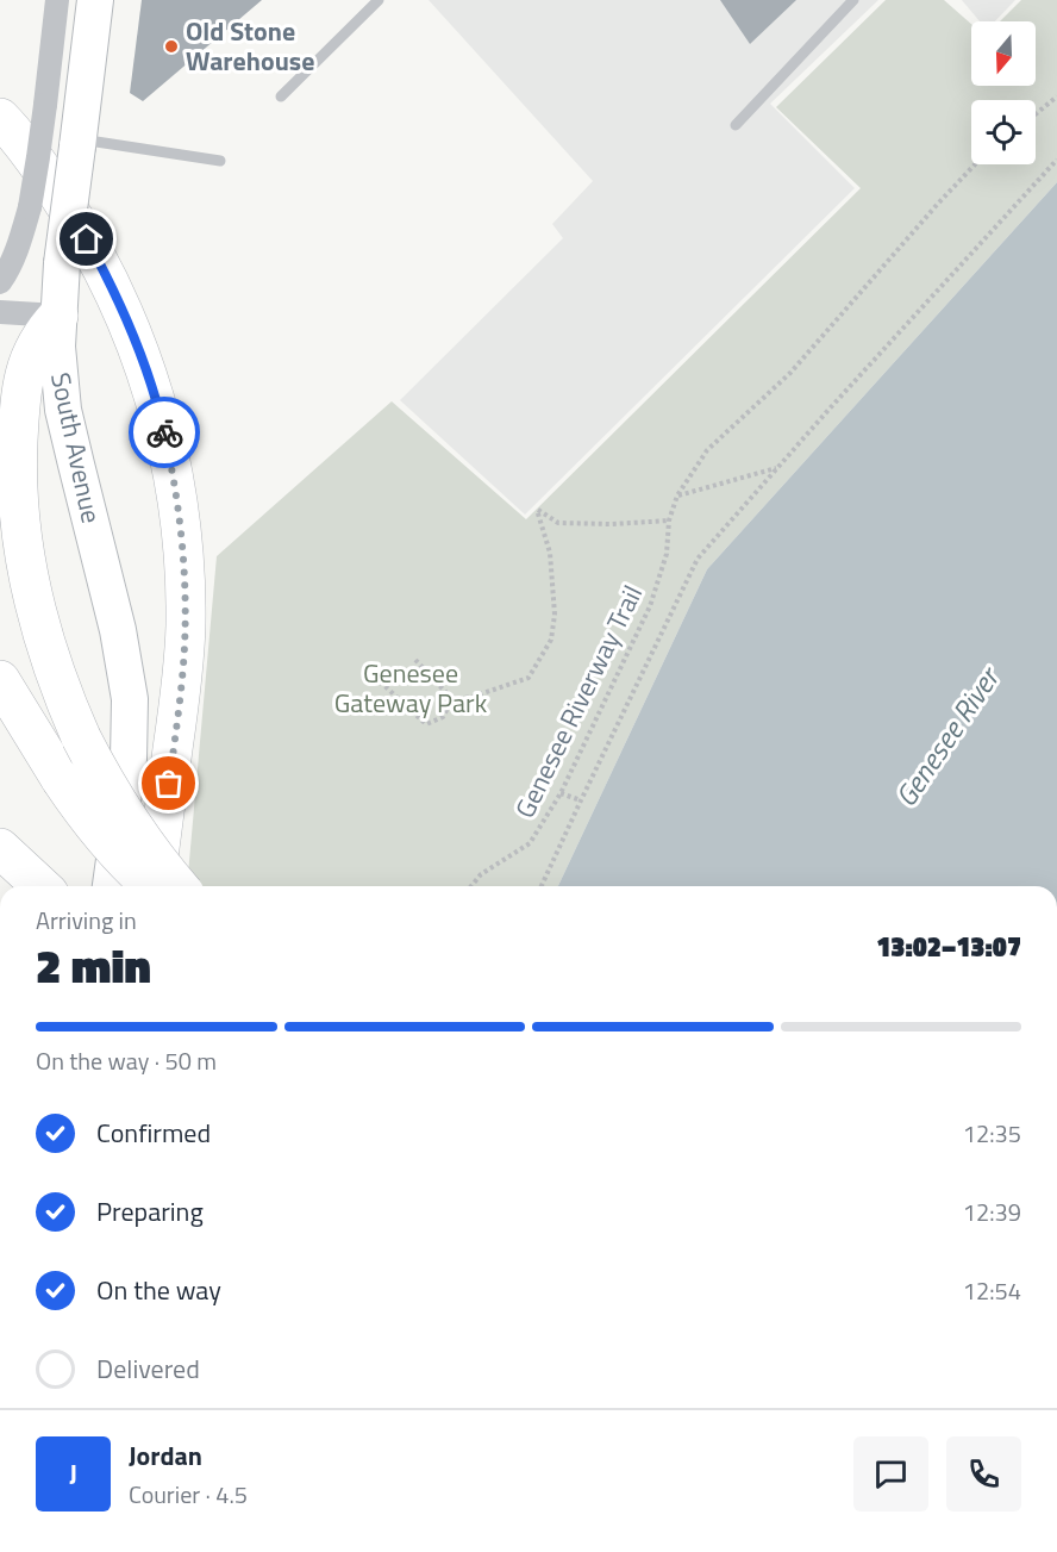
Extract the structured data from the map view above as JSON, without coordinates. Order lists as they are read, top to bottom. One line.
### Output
{"streets":{"main road":["South Avenue"],"path":["Genesee Riverway Trail"]},"water":["Genesee River"],"parks":["Genesee Gateway Park"],"places":["Old Stone Warehouse"],"north":"bottom","page":{"heading":["2 min","Arriving in","13:02–13:07"],"panel":["Jordan","Courier · 4.5"],"bar":"On the way · 50 m","list":[["Confirmed","12:35"],["Preparing","12:39"],["On the way","12:54"],"Delivered"],"round":"J"}}
